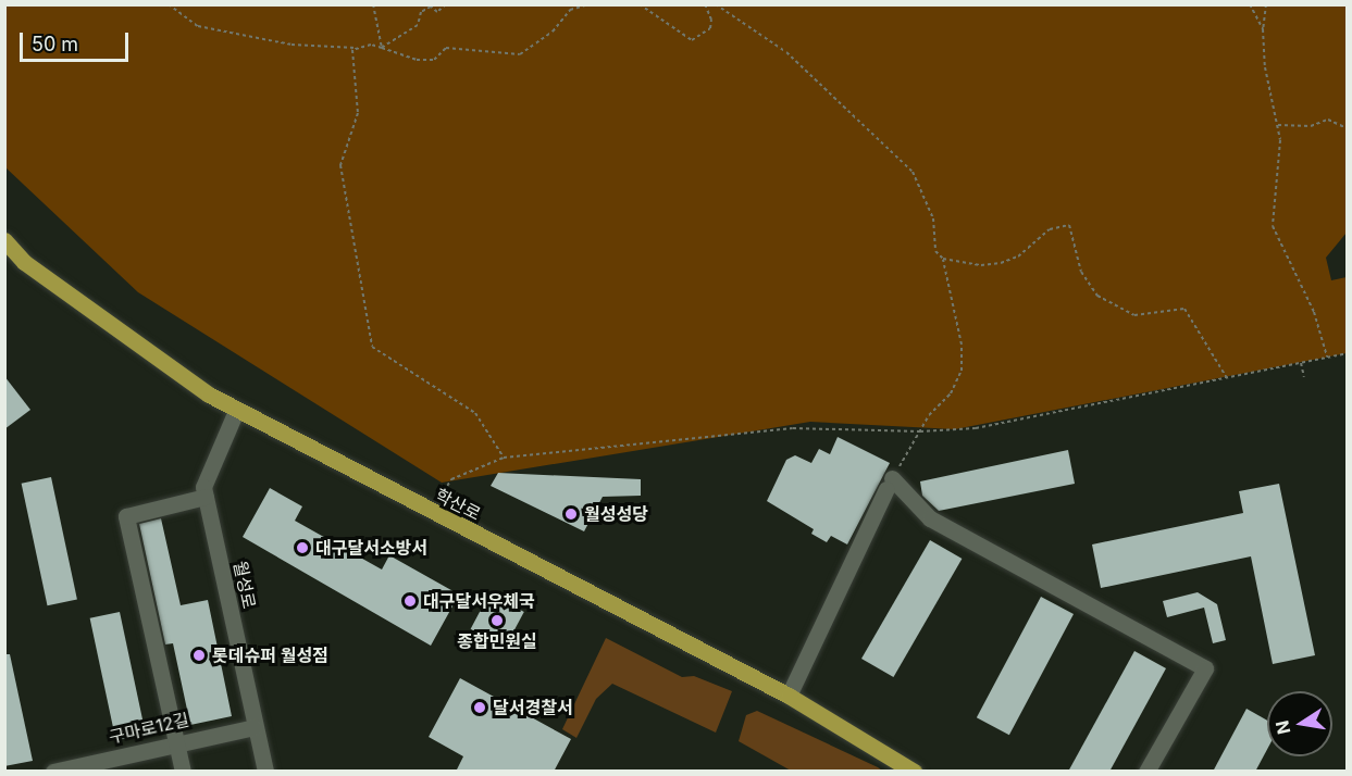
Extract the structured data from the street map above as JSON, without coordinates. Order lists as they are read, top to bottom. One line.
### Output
{"streets":{"main road":["학산로"],"street":["월성로","구마로12길"]},"crossings":[["학산로","월성로"],["월성로","구마로12길"]],"places":["월성성당","대구달서소방서","대구달서우체국","종합민원실","롯데슈퍼 월성점","달서경찰서"],"scale_bar":"50 m","north":"left"}
